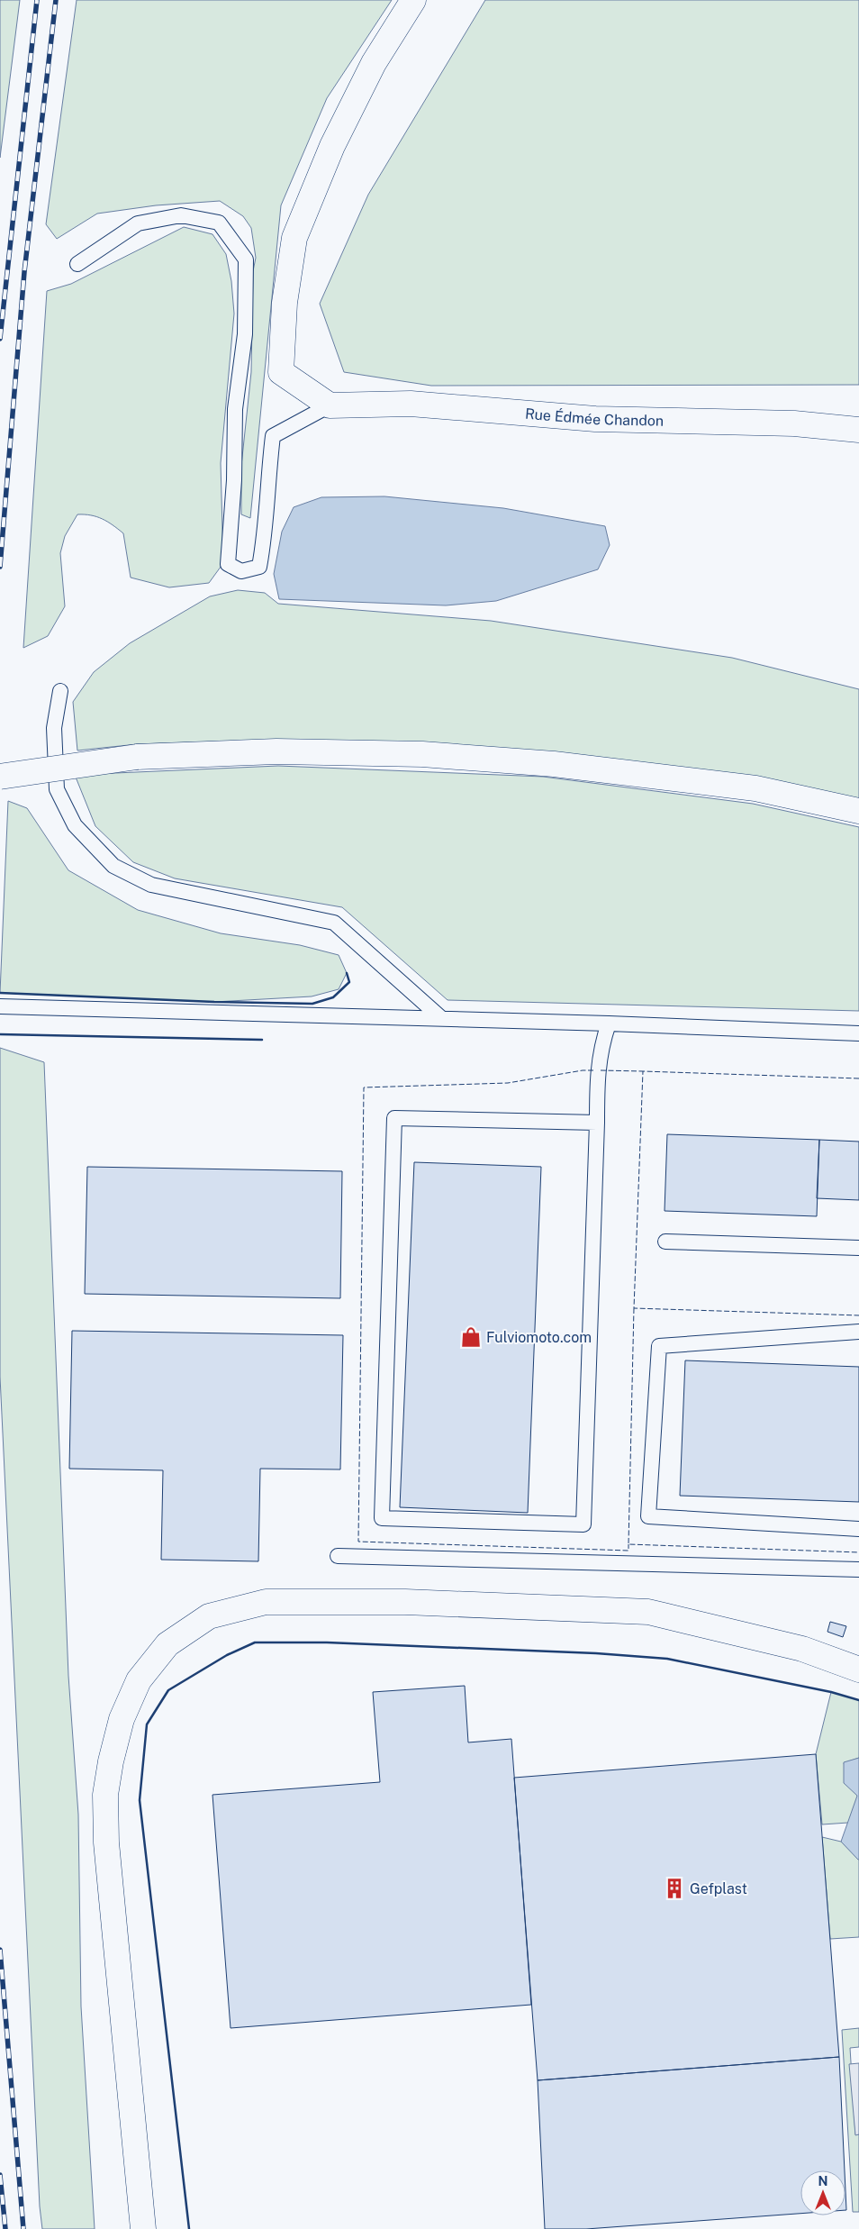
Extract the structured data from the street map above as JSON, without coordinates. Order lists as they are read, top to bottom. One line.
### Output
{"streets":{"street":["Rue Édmée Chandon"]},"places":{"shop":["Fulviomoto.com"],"building":["Gefplast"]},"north":"top"}
